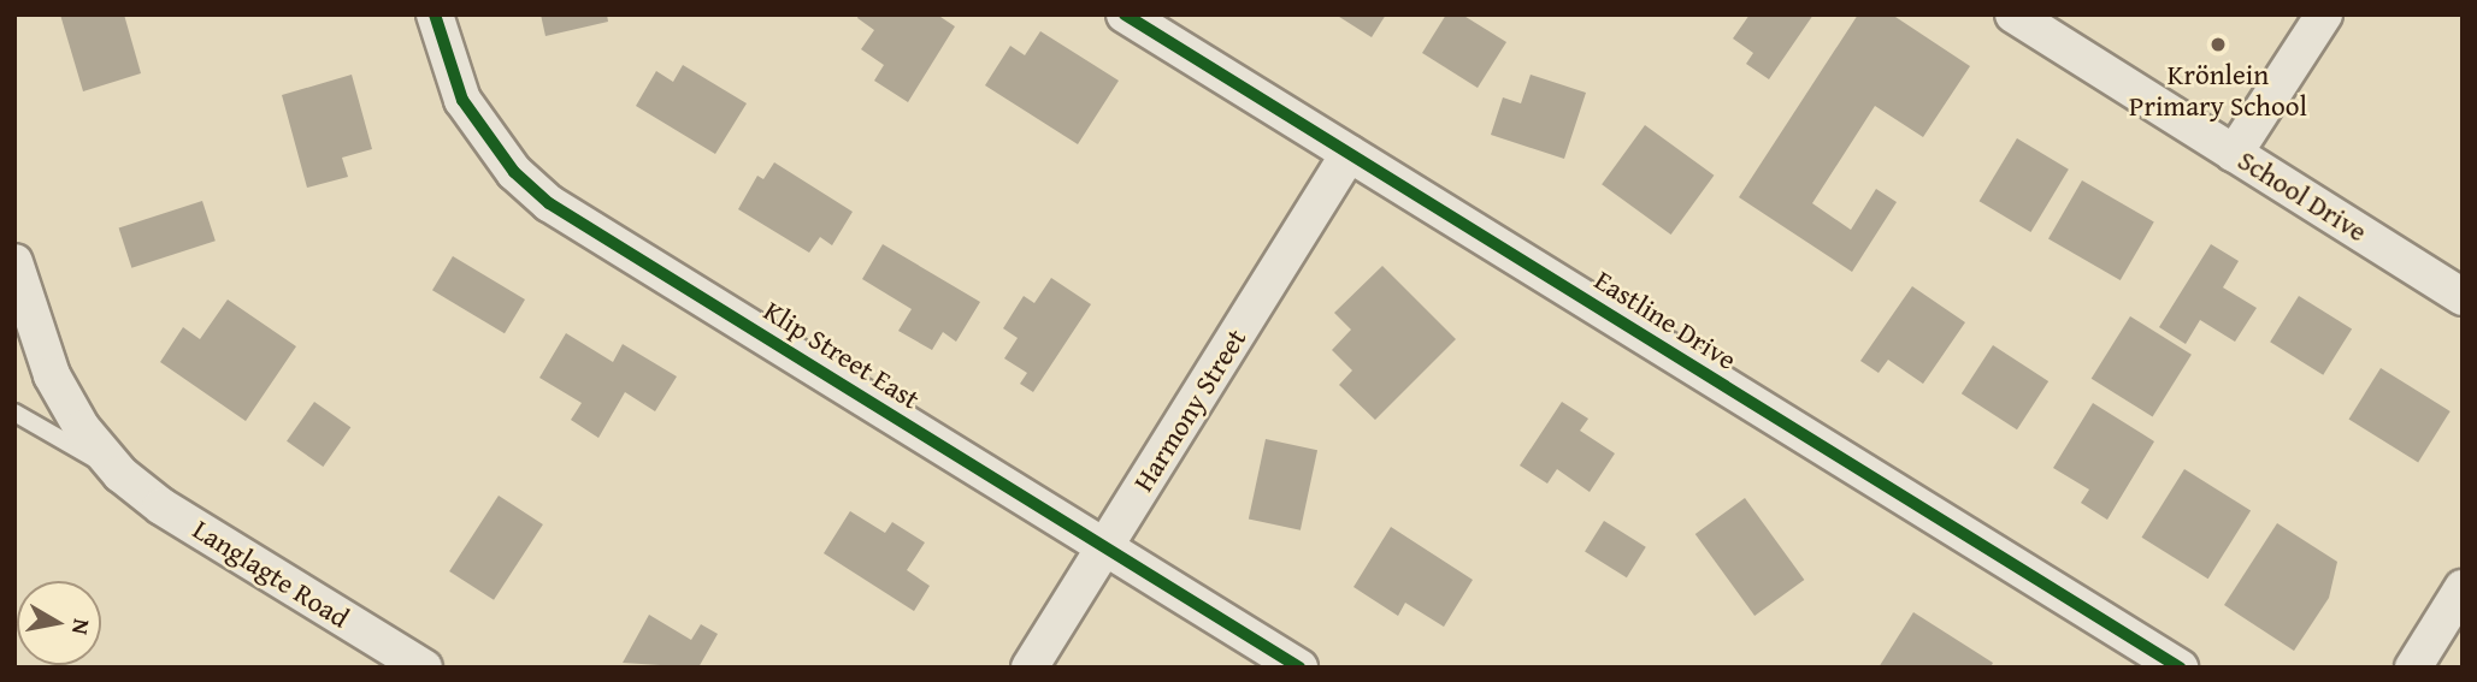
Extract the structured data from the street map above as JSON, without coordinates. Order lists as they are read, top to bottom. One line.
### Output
{"streets":{"street":["School Drive","Eastline Drive","Klip Street East","Harmony Street","Langlagte Road"]},"crossings":[["Eastline Drive","Harmony Street"],["Klip Street East","Harmony Street"]],"places":["Krönlein Primary School"],"north":"right"}
